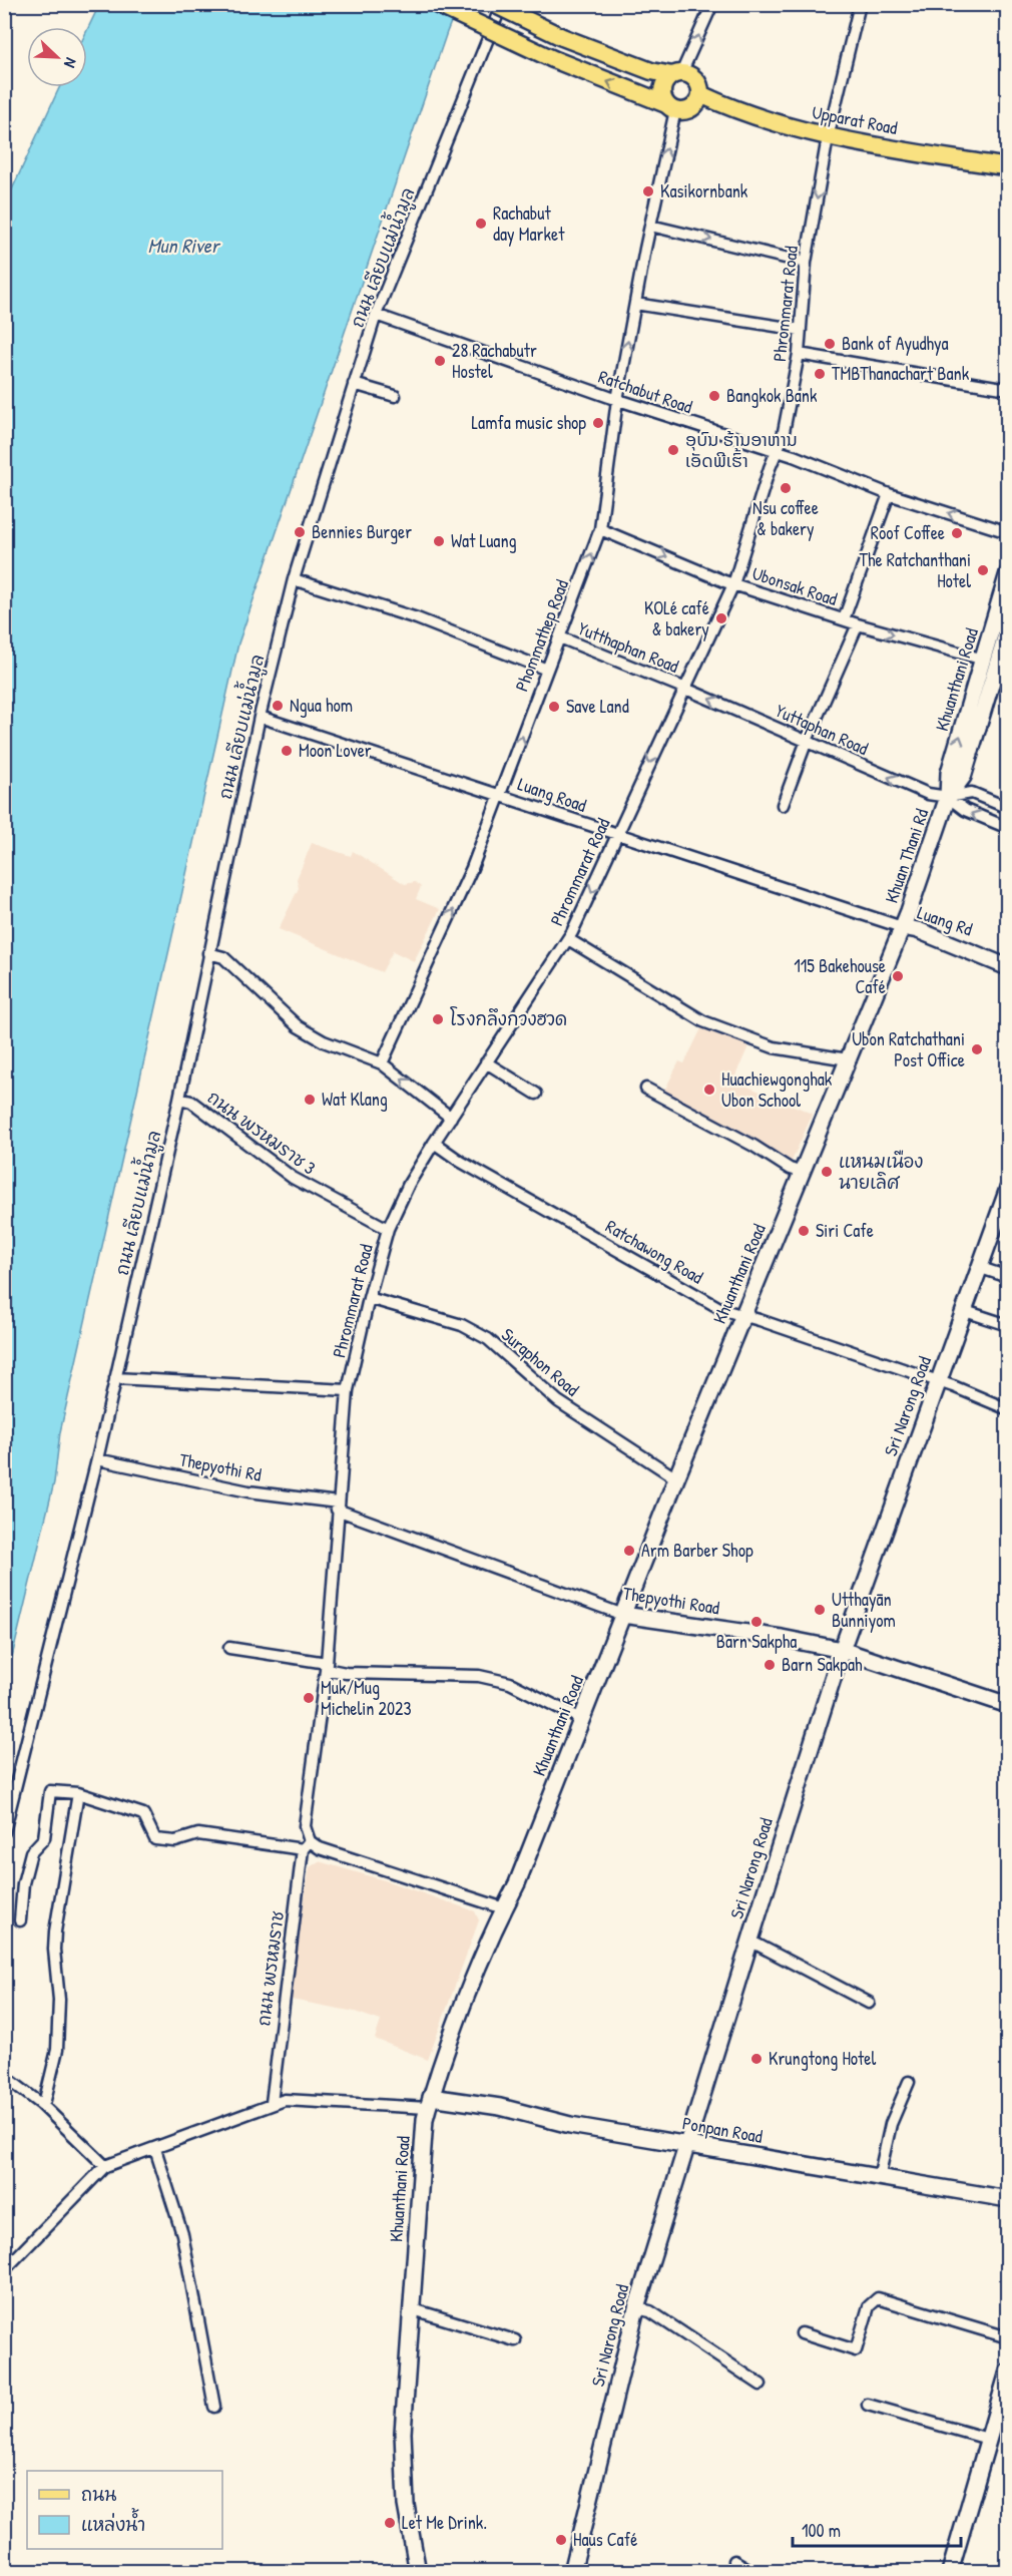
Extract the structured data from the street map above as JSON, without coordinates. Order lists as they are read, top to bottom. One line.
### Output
{"streets":{"main road":["Upparat Road"],"street":["ถนน เลียบแม่น้ำมูล","Phrommarat Road","Ratchabut Road","Ubonsak Road","Phommathep Road","Yutthaphan Road","Khuanthani Road","Yuttaphan Road","Luang Road","Khuan Thani Rd","Luang Rd","ถนน พรหมราช 3","Ratchawong Road","Suraphon Road","Sri Narong Road","Thepyothi Rd","Thepyothi Road","ถนน พรหมราช","Ponpan Road"]},"crossings":[["Upparat Road","Phrommarat Road"],["Upparat Road","Phommathep Road"],["ถนน เลียบแม่น้ำมูล","Ratchabut Road"],["ถนน เลียบแม่น้ำมูล","Luang Road"],["ถนน เลียบแม่น้ำมูล","ถนน พรหมราช 3"],["ถนน เลียบแม่น้ำมูล","Thepyothi Rd"],["Phrommarat Road","Ratchabut Road"],["Phrommarat Road","Ubonsak Road"],["Phrommarat Road","Yutthaphan Road"],["Phrommarat Road","Yuttaphan Road"],["Phrommarat Road","Luang Road"],["Phrommarat Road","ถนน พรหมราช 3"],["Phrommarat Road","Ratchawong Road"],["Phrommarat Road","Suraphon Road"],["Phrommarat Road","Thepyothi Rd"],["Phrommarat Road","Thepyothi Road"],["Phrommarat Road","ถนน พรหมราช"],["Ratchabut Road","Phommathep Road"],["Ubonsak Road","Phommathep Road"],["Ubonsak Road","Khuanthani Road"],["Ubonsak Road","Khuan Thani Rd"],["Phommathep Road","Yutthaphan Road"],["Phommathep Road","Luang Road"],["Yutthaphan Road","Yuttaphan Road"],["Khuanthani Road","Luang Road"],["Khuanthani Road","Khuan Thani Rd"],["Khuanthani Road","Luang Rd"],["Khuanthani Road","Ratchawong Road"],["Khuanthani Road","Suraphon Road"],["Khuanthani Road","Thepyothi Road"],["Khuanthani Road","Ponpan Road"],["Yuttaphan Road","Khuan Thani Rd"],["Luang Road","Khuan Thani Rd"],["Luang Road","Luang Rd"],["Khuan Thani Rd","Luang Rd"],["Ratchawong Road","Sri Narong Road"],["Sri Narong Road","Thepyothi Road"],["Sri Narong Road","Ponpan Road"],["Thepyothi Rd","Thepyothi Road"]],"one_way":["Ubonsak Road","Phommathep Road","Yuttaphan Road"],"water":["Mun River"],"places":["Kasikornbank","Rachabut day Market","Bank of Ayudhya","28 Rachabutr Hostel","TMBThanachart Bank","Bangkok Bank","Lamfa music shop","ອຸບົນ ຮ້ານອາຫານ ເອັດພີເຮົ້າ","Nsu coffee & bakery","Bennies Burger","Roof Coffee","Wat Luang","The Ratchanthani Hotel","KOLé café & bakery","Ngua hom","Save Land","Moon Lover","115 Bakehouse Café","โรงกลึงกวงฮวด","Ubon Ratchathani Post Office","Huachiewgonghak Ubon School","Wat Klang","แหนมเนือง นายเลิศ","Siri Cafe","Arm Barber Shop","Utthayān Bunniyom","Barn Sakpha","Barn Sakpah","Muk/Mug Michelin 2023","Krungtong Hotel","Let Me Drink.","Haus Café"],"legend":["ถนน","แหล่งน้ำ"],"scale_bar":"100 m","north":"bottom right"}
